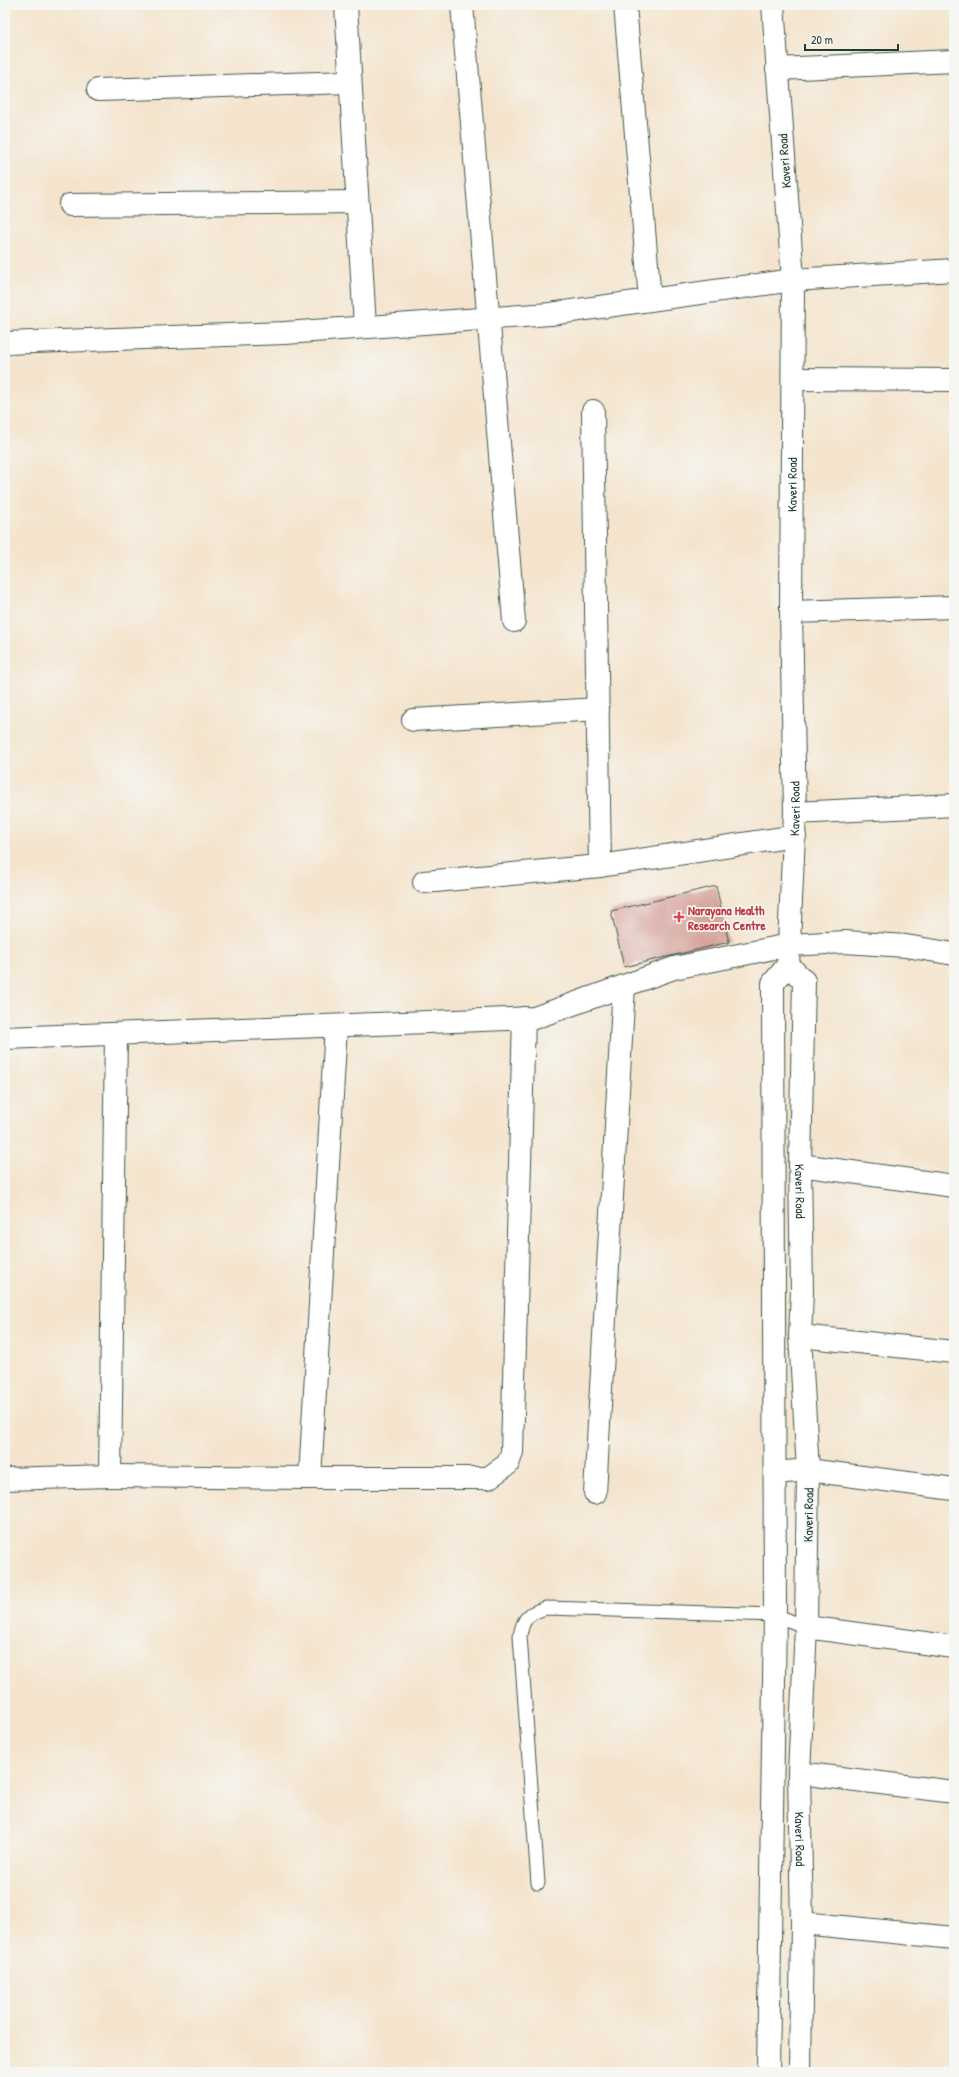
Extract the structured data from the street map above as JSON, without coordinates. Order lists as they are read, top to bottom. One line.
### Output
{"streets":{"street":["Kaveri Road"]},"places":{"health":["Narayana Health Research Centre"]},"scale_bar":"20 m"}
